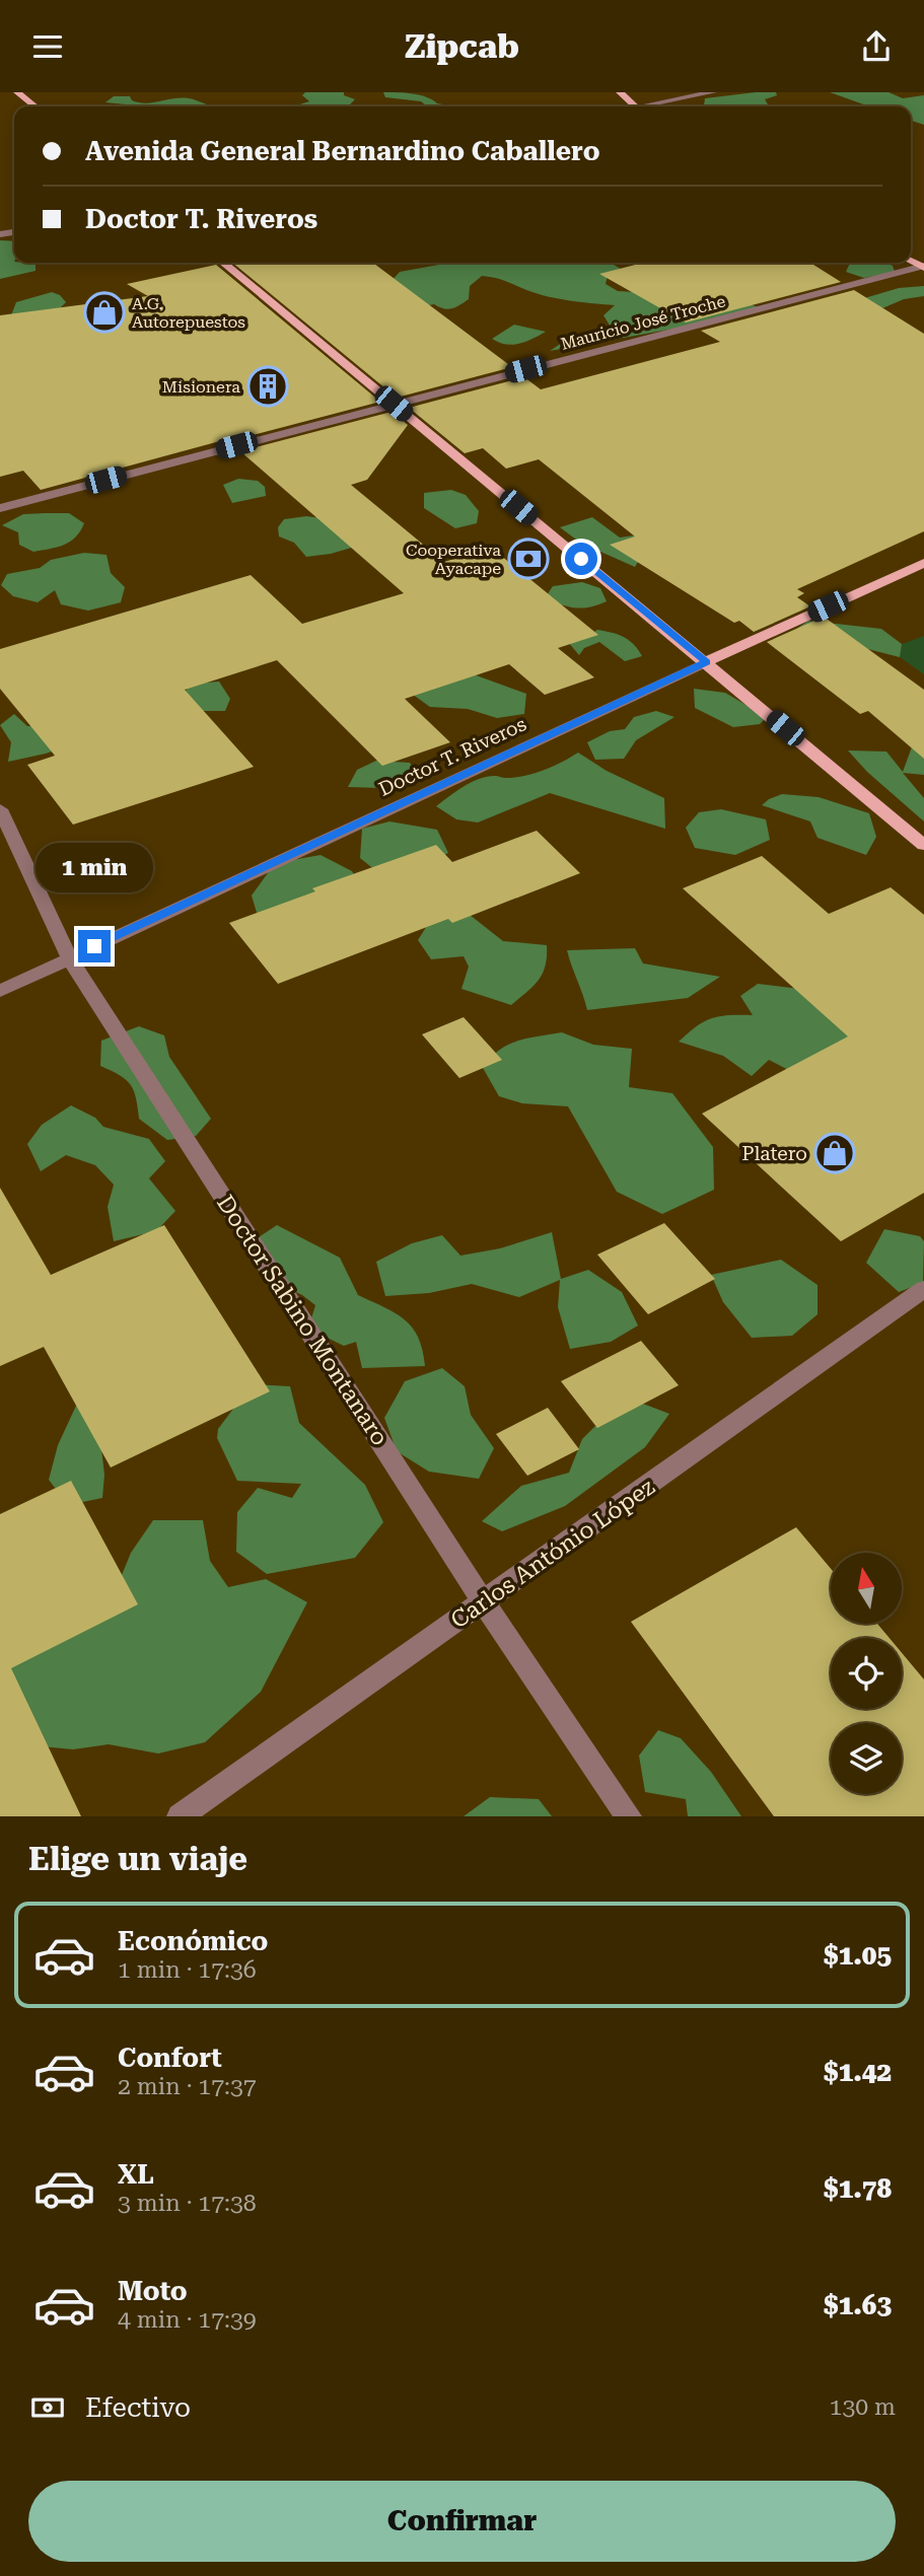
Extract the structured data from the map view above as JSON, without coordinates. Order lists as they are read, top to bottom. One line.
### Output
{"streets":{"main road":["Doctor T. Riveros"],"street":["Mauricio José Troche","Doctor Sabino Montanaro","Carlos António López"]},"crossings":[["Doctor T. Riveros","Doctor Sabino Montanaro"],["Doctor Sabino Montanaro","Carlos António López"]],"places":{"shop":["A.G. Autorepuestos","Platero"],"building":["Misionera"],"bank":["Cooperativa Ayacape"]},"north":"top","page":{"header":"Zipcab","banner":["Avenida General Bernardino Caballero","Doctor T. Riveros"],"bubble":"1 min","heading":"Elige un viaje","list":[{"name":"Económico","note":"1 min · 17:36","value":"$1.05"},{"name":"Confort","note":"2 min · 17:37","value":"$1.42"},{"name":"XL","note":"3 min · 17:38","value":"$1.78"},{"name":"Moto","note":"4 min · 17:39","value":"$1.63"}],"pay":["Efectivo","130 m"],"buttons":"Confirmar"}}
